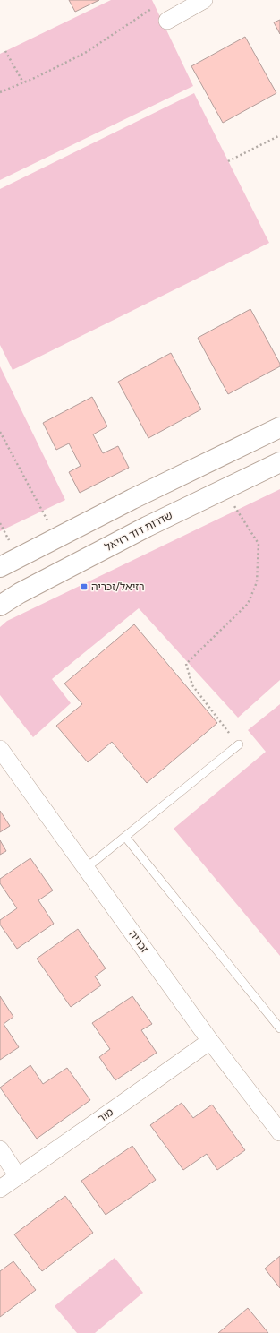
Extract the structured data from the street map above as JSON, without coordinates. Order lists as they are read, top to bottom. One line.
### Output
{"streets":{"main road":["שדרות דוד רזיאל"],"street":["זכריה","מור"]},"crossings":[["זכריה","מור"]],"places":{"transit":["רזיאל/זכריה"]}}
